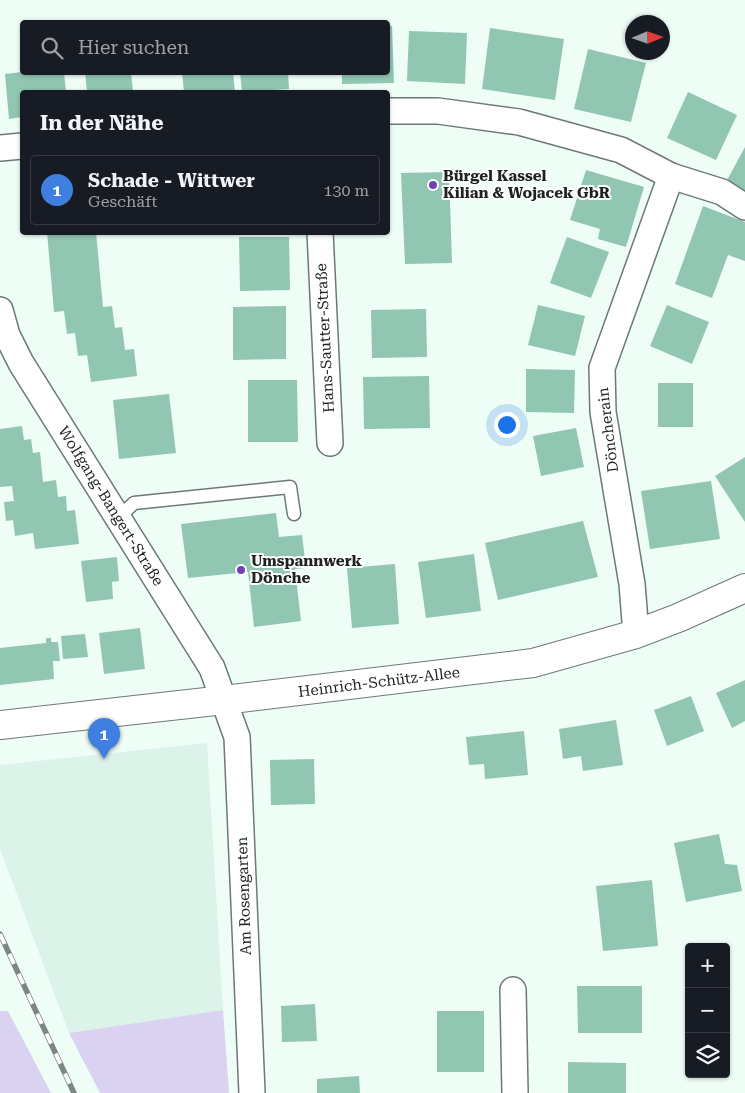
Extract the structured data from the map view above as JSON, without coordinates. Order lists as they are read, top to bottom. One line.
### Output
{"streets":{"main road":["Heinrich-Schütz-Allee"],"street":["Hans-Sautter-Straße","Döncherain","Wolfgang-Bangert-Straße","Am Rosengarten"]},"crossings":[["Döncherain","Heinrich-Schütz-Allee"],["Wolfgang-Bangert-Straße","Heinrich-Schütz-Allee"],["Wolfgang-Bangert-Straße","Am Rosengarten"],["Heinrich-Schütz-Allee","Am Rosengarten"]],"places":["Bürgel Kassel Kilian & Wojacek GbR","Umspannwerk Dönche"],"north":"right","page":{"search":"Hier suchen","heading":"In der Nähe","list":[{"mark":"1","name":"Schade - Wittwer","note":"Geschäft","value":"130 m"}],"pins":"1","map_buttons":["+","−"]}}
